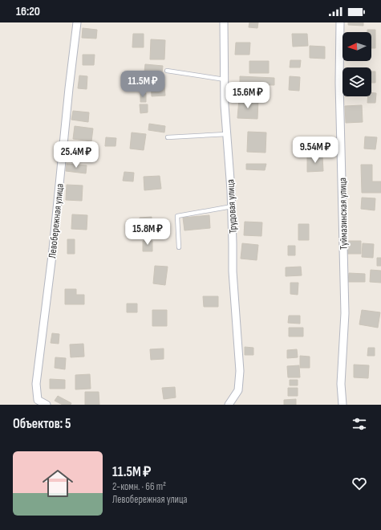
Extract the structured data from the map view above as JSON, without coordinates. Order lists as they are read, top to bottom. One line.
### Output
{"streets":{"street":["Трудовая улица","Туймазинская улица","Левобережная улица"]},"north":"left","page":{"status":"16:20","price":["11.5M ₽","15.6M ₽","9.54M ₽","25.4M ₽","15.8M ₽"],"heading":"Объектов: 5","list":[{"name":"11.5M ₽","note":"2-комн. · 66 m² · Левобережная улица"}]}}
